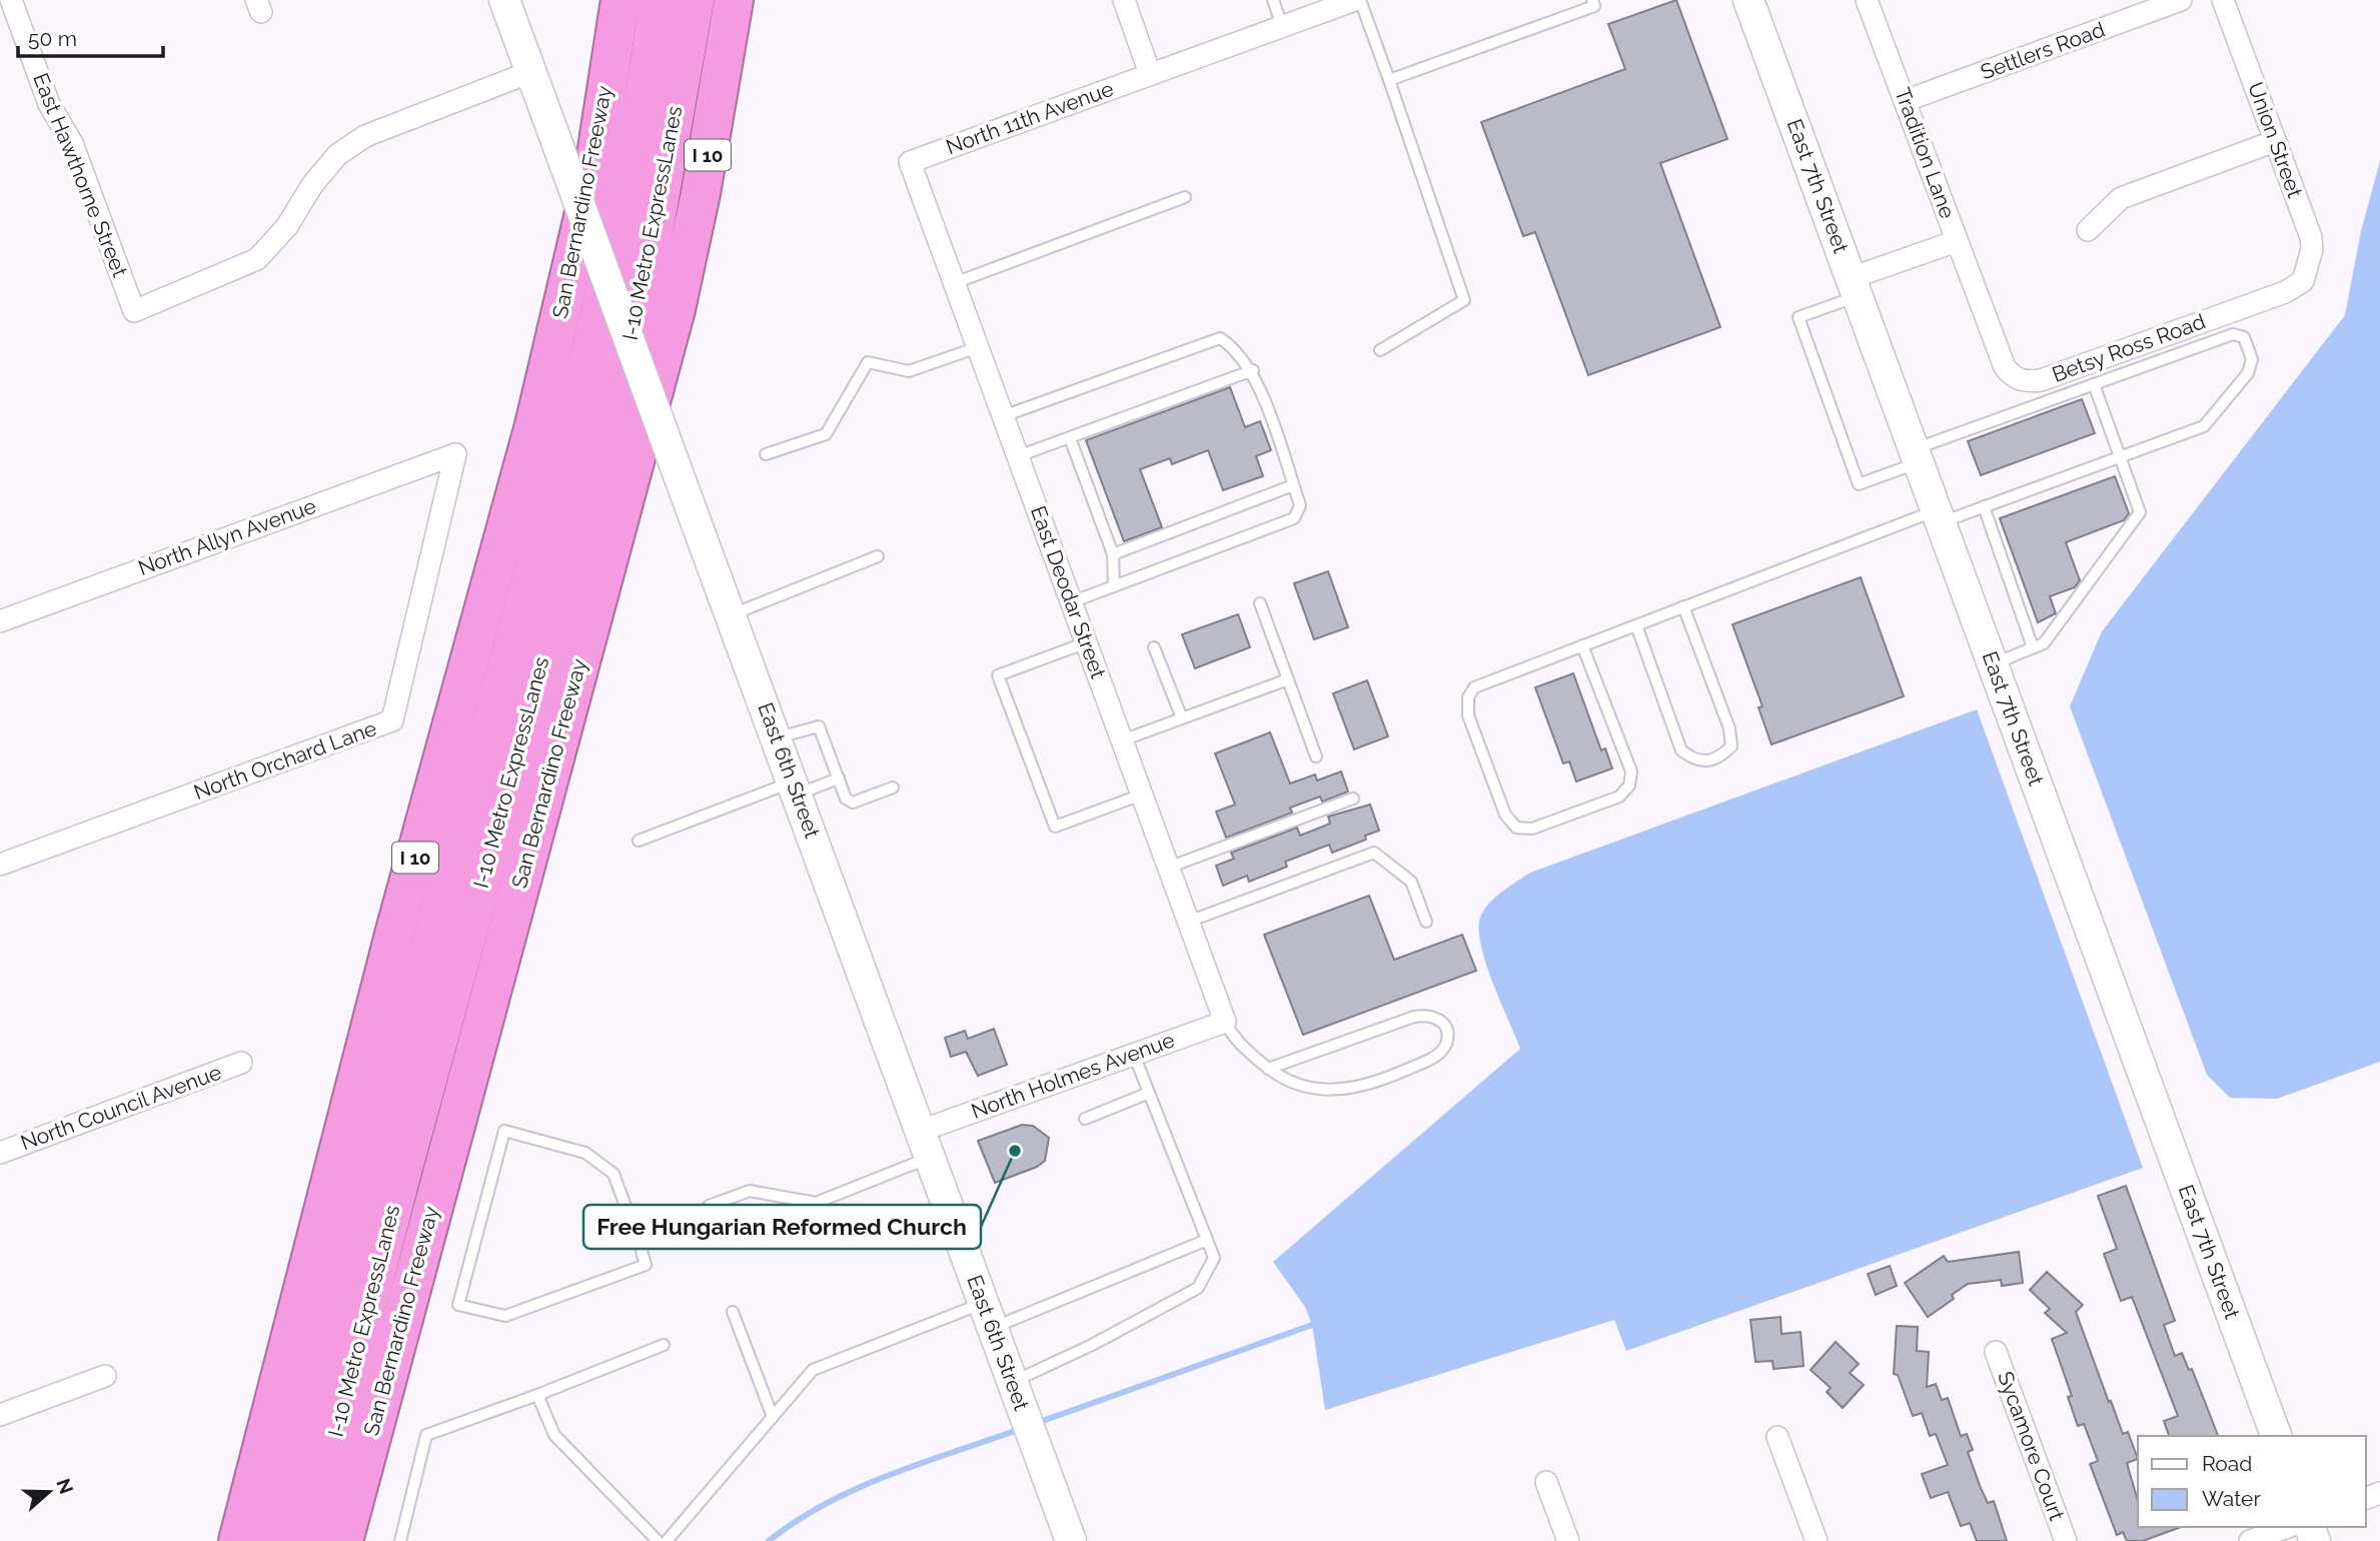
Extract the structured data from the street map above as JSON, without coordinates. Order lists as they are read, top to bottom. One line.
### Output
{"streets":{"highway":["I 10","San Bernardino Freeway","I-10 Metro ExpressLanes"],"main road":["East 7th Street","East 6th Street"],"street":["Settlers Road","North 11th Avenue","Union Street","Tradition Lane","East Hawthorne Street","Betsy Ross Road","North Allyn Avenue","East Deodar Street","North Orchard Lane","North Holmes Avenue","North Council Avenue","Sycamore Court"]},"crossings":[["Settlers Road","Tradition Lane"],["North 11th Avenue","East Deodar Street"],["Union Street","Betsy Ross Road"],["Tradition Lane","East 7th Street"],["Tradition Lane","Betsy Ross Road"],["East Hawthorne Street","East 6th Street"],["North Allyn Avenue","North Orchard Lane"],["East Deodar Street","North Holmes Avenue"],["East 6th Street","North Holmes Avenue"]],"places":["Free Hungarian Reformed Church"],"legend":["Road","Water"],"scale_bar":"50 m","north":"right"}
